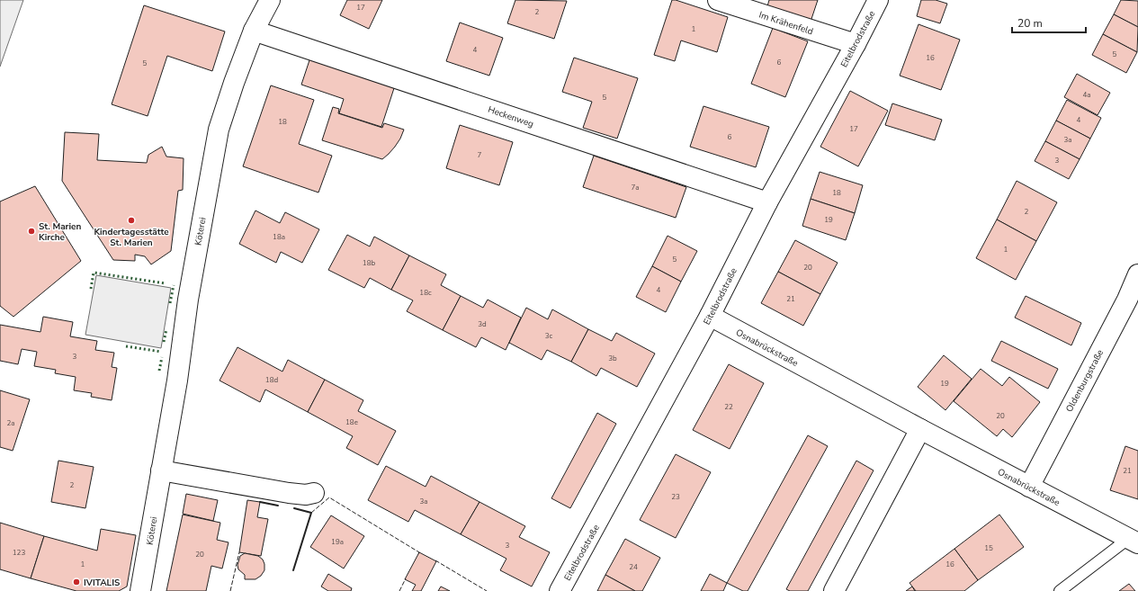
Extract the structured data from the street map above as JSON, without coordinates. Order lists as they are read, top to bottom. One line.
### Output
{"streets":{"street":["Im Krähenfeld","Eitelbrodstraße","Heckenweg","Köterei","Osnabrückstraße","Oldenburgstraße"]},"crossings":[["Im Krähenfeld","Eitelbrodstraße"],["Eitelbrodstraße","Heckenweg"],["Eitelbrodstraße","Osnabrückstraße"],["Heckenweg","Köterei"],["Osnabrückstraße","Oldenburgstraße"]],"places":["Kindertagesstätte St. Marien","St. Marien Kirche","IVITALIS"],"house_numbers":["17","2","1","4","5","16","6","5","4a","5","4","18","17","6","3a","7","3","7a","18","2","19","18a","1","5","18b","20","4","18c","21","3d","3c","3","3b","18d","19","22","20","18e","2a","21","2","23","3a","19a","3","15","123","20","1","16","24"],"scale_bar":"20 m"}
